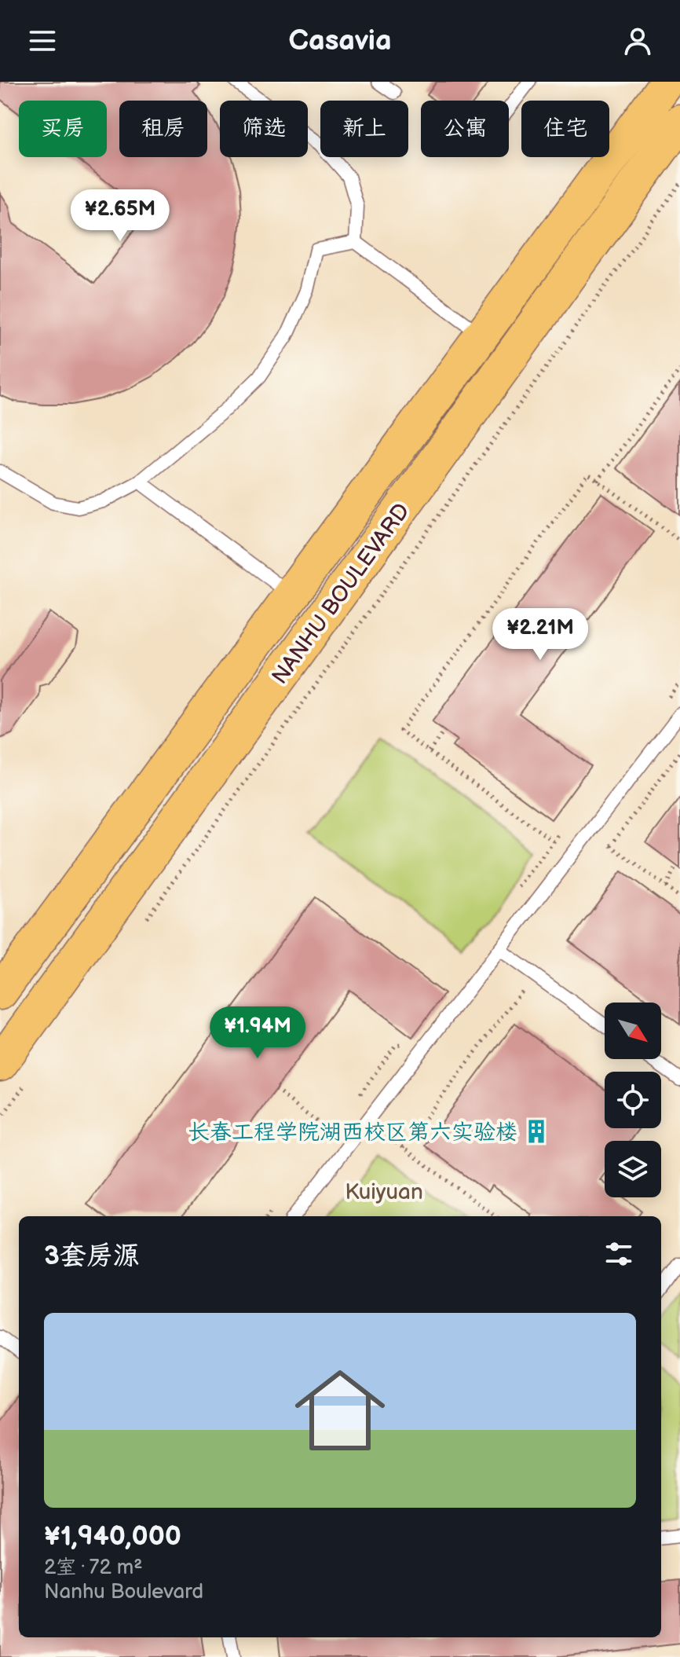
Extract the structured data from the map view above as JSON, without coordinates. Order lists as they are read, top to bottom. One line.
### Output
{"streets":{"main road":["NANHU BOULEVARD"]},"parks":["Kuiyuan"],"places":{"building":["长春工程学院湖西校区第六实验楼"]},"north":"bottom right","page":{"header":"Casavia","chip":["买房","租房","筛选","新上","公寓","住宅"],"price":["¥2.65M","¥2.21M","¥1.94M"],"heading":"3套房源","list":[{"name":"¥1,940,000","note":"2室 · 72 m² · Nanhu Boulevard"}]}}
